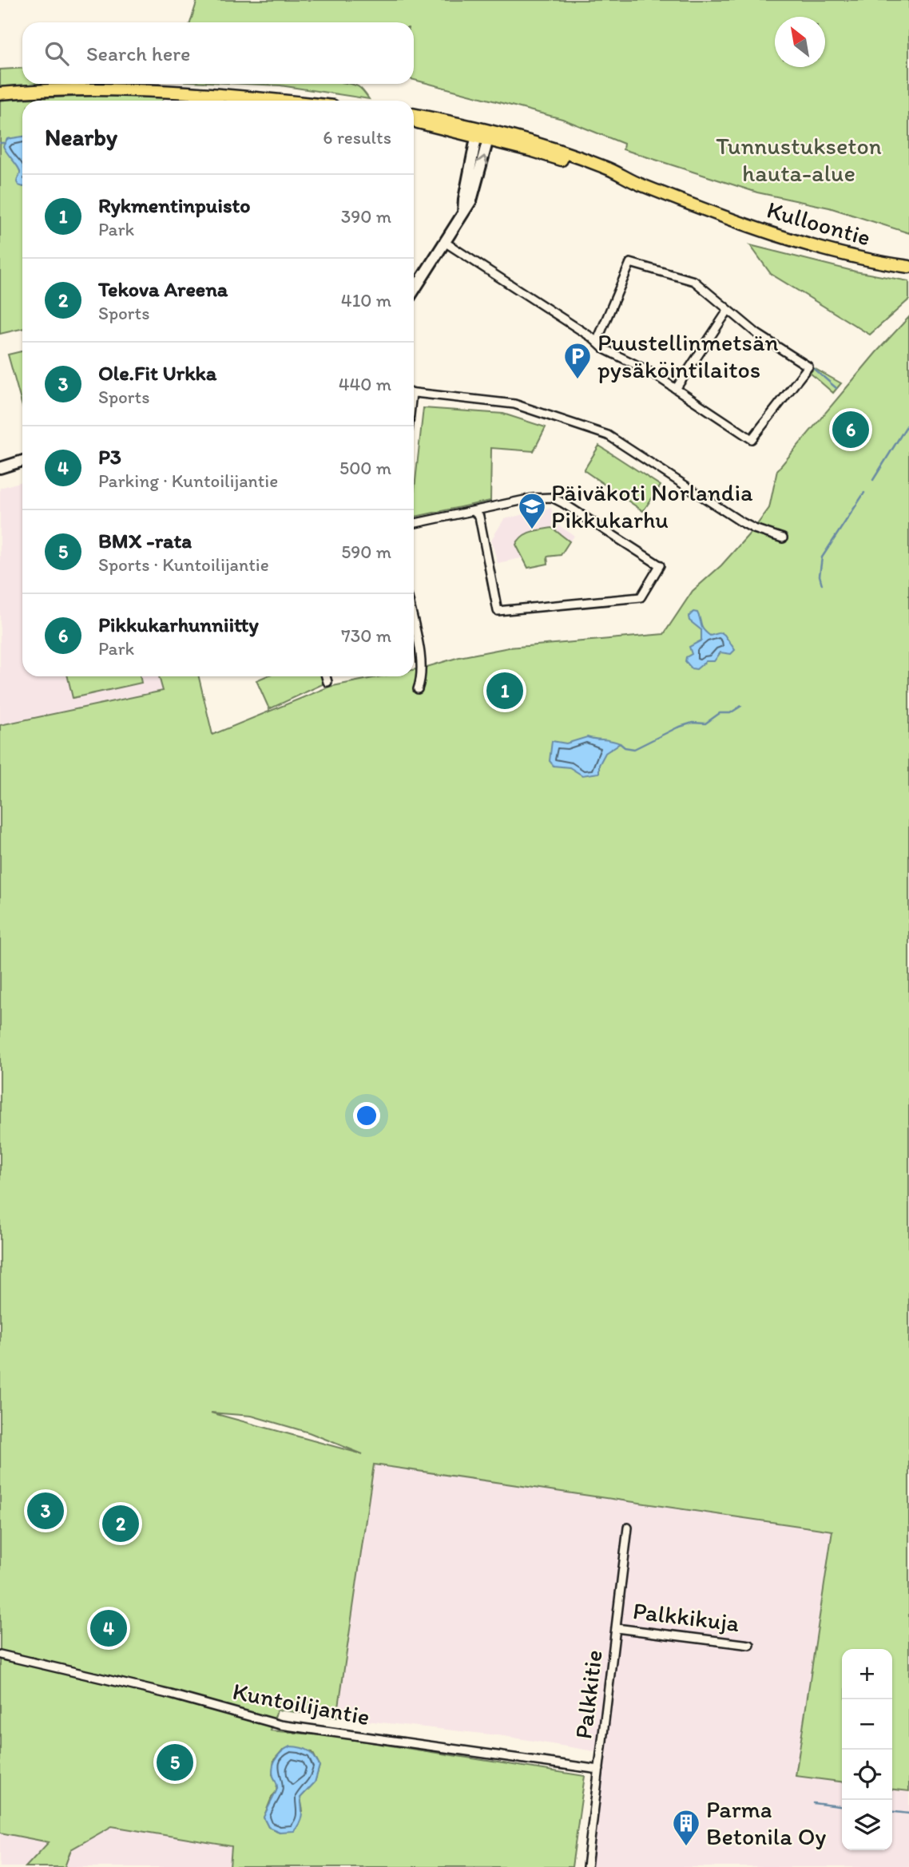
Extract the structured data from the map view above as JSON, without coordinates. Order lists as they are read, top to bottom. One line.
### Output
{"streets":{"main road":["Kulloontie"],"street":["Palkkikuja","Palkkitie","Kuntoilijantie"]},"crossings":[["Palkkikuja","Palkkitie"],["Palkkitie","Kuntoilijantie"]],"parks":["Tunnustukseton hauta-alue"],"places":{"parking":["Puustellinmetsän pysäköintilaitos"],"school or university":["Päiväkoti Norlandia Pikkukarhu"],"building":["Parma Betonila Oy"]},"north":"top left","page":{"search":"Search here","heading":["Nearby","6 results"],"list":[{"mark":"1","name":"Rykmentinpuisto","note":"Park","value":"390 m"},{"mark":"2","name":"Tekova Areena","note":"Sports","value":"410 m"},{"mark":"3","name":"Ole.Fit Urkka","note":"Sports","value":"440 m"},{"mark":"4","name":"P3","note":"Parking · Kuntoilijantie","value":"500 m"},{"mark":"5","name":"BMX -rata","note":"Sports · Kuntoilijantie","value":"590 m"},{"mark":"6","name":"Pikkukarhunniitty","note":"Park","value":"730 m"}],"pins":["6","1","3","2","4","5"],"map_buttons":["+","−"]}}
